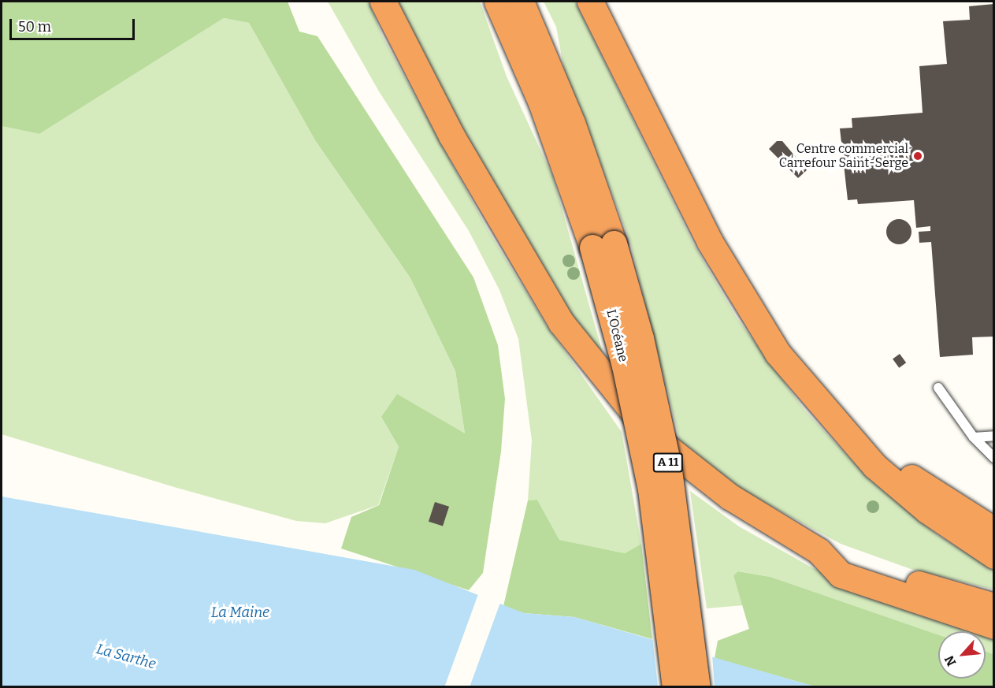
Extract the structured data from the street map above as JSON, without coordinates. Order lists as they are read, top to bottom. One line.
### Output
{"streets":{"highway":["L’Océane","A 11"]},"water":["La Maine","La Sarthe"],"places":["Centre commercial Carrefour Saint-Serge"],"scale_bar":"50 m","north":"bottom left"}
